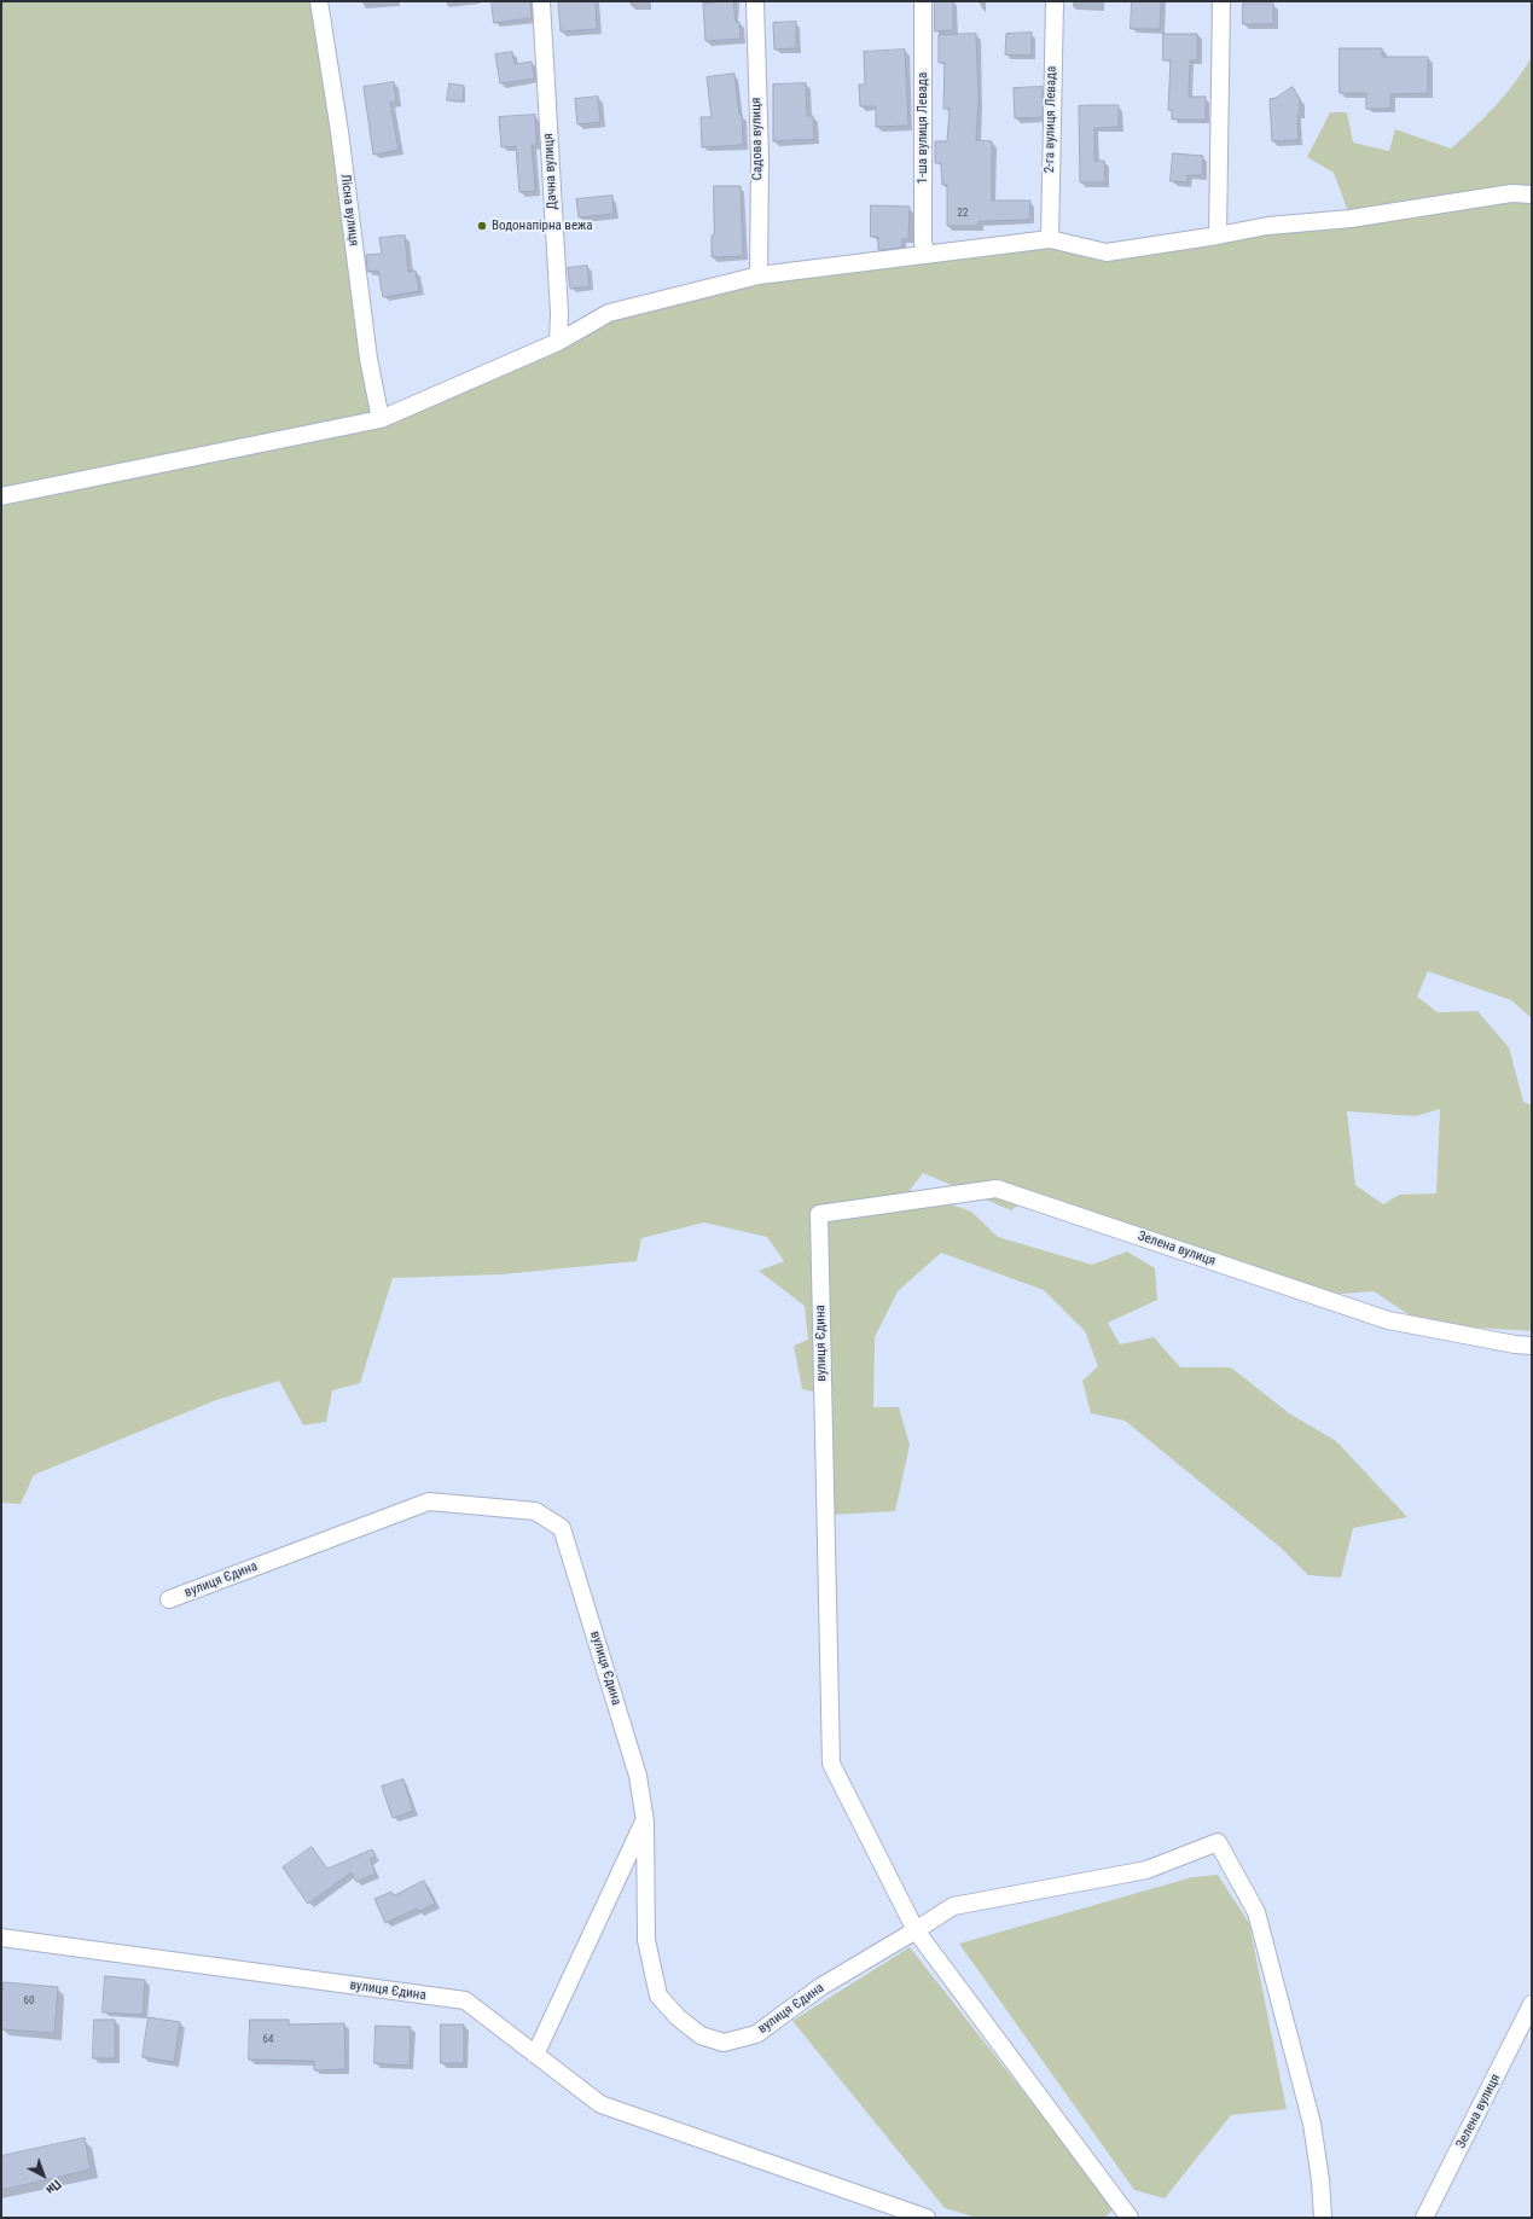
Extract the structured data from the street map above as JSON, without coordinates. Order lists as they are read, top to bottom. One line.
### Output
{"streets":{"street":["2-га вулиця Левада","1-ша вулиця Левада","Садова вулиця","Дачна вулиця","Лісна вулиця","Зелена вулиця","вулиця Єдина"]},"crossings":[["Зелена вулиця","вулиця Єдина"]],"places":["Водонапірна вежа"],"house_numbers":["22","60","64"],"north":"bottom right"}
